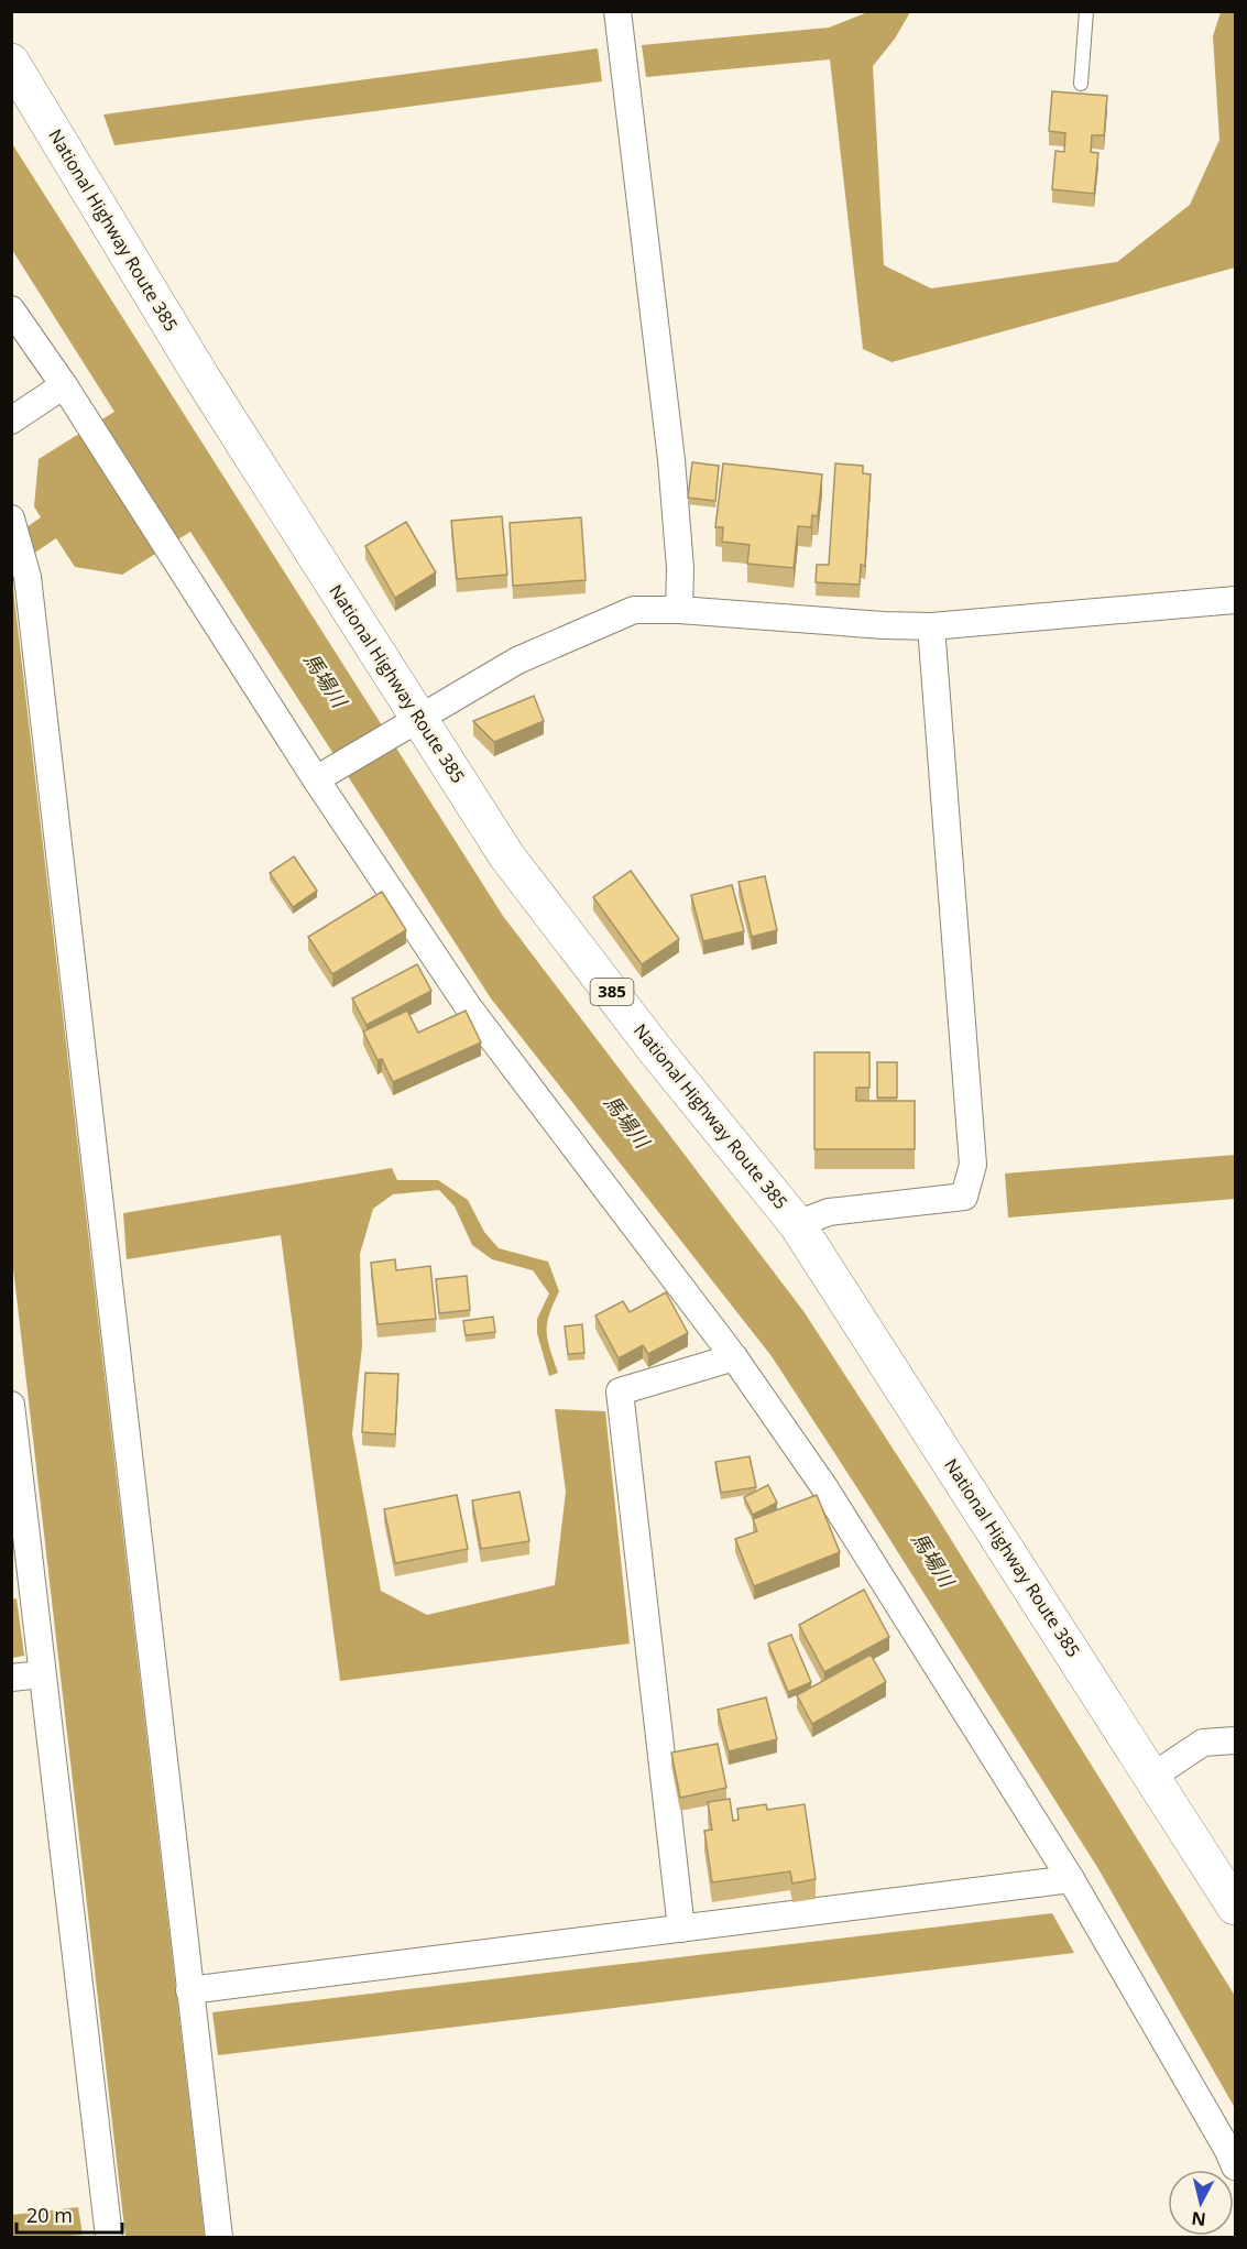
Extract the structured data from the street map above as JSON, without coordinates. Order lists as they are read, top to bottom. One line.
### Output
{"streets":{"highway":["National Highway Route 385","385"]},"water":["馬場川"],"scale_bar":"20 m","north":"bottom"}
